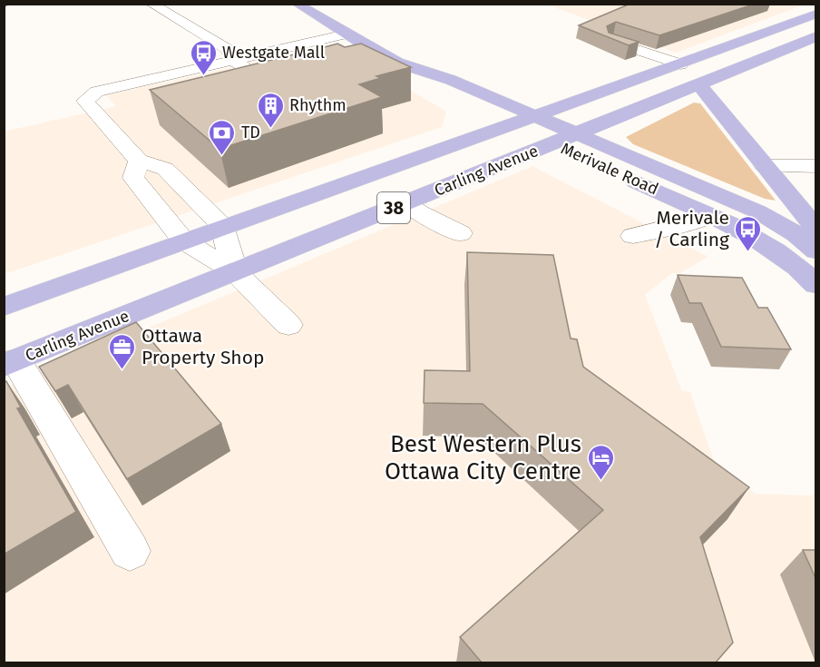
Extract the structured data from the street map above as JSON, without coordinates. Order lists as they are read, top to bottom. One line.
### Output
{"streets":{"main road":["Merivale Road","Carling Avenue","38"]},"crossings":[["Merivale Road","Carling Avenue"]],"places":{"bus stop":["Westgate Mall","Merivale / Carling"],"building":["Rhythm"],"bank":["TD"],"office":["Ottawa Property Shop"],"hotel":["Best Western Plus Ottawa City Centre"]}}
